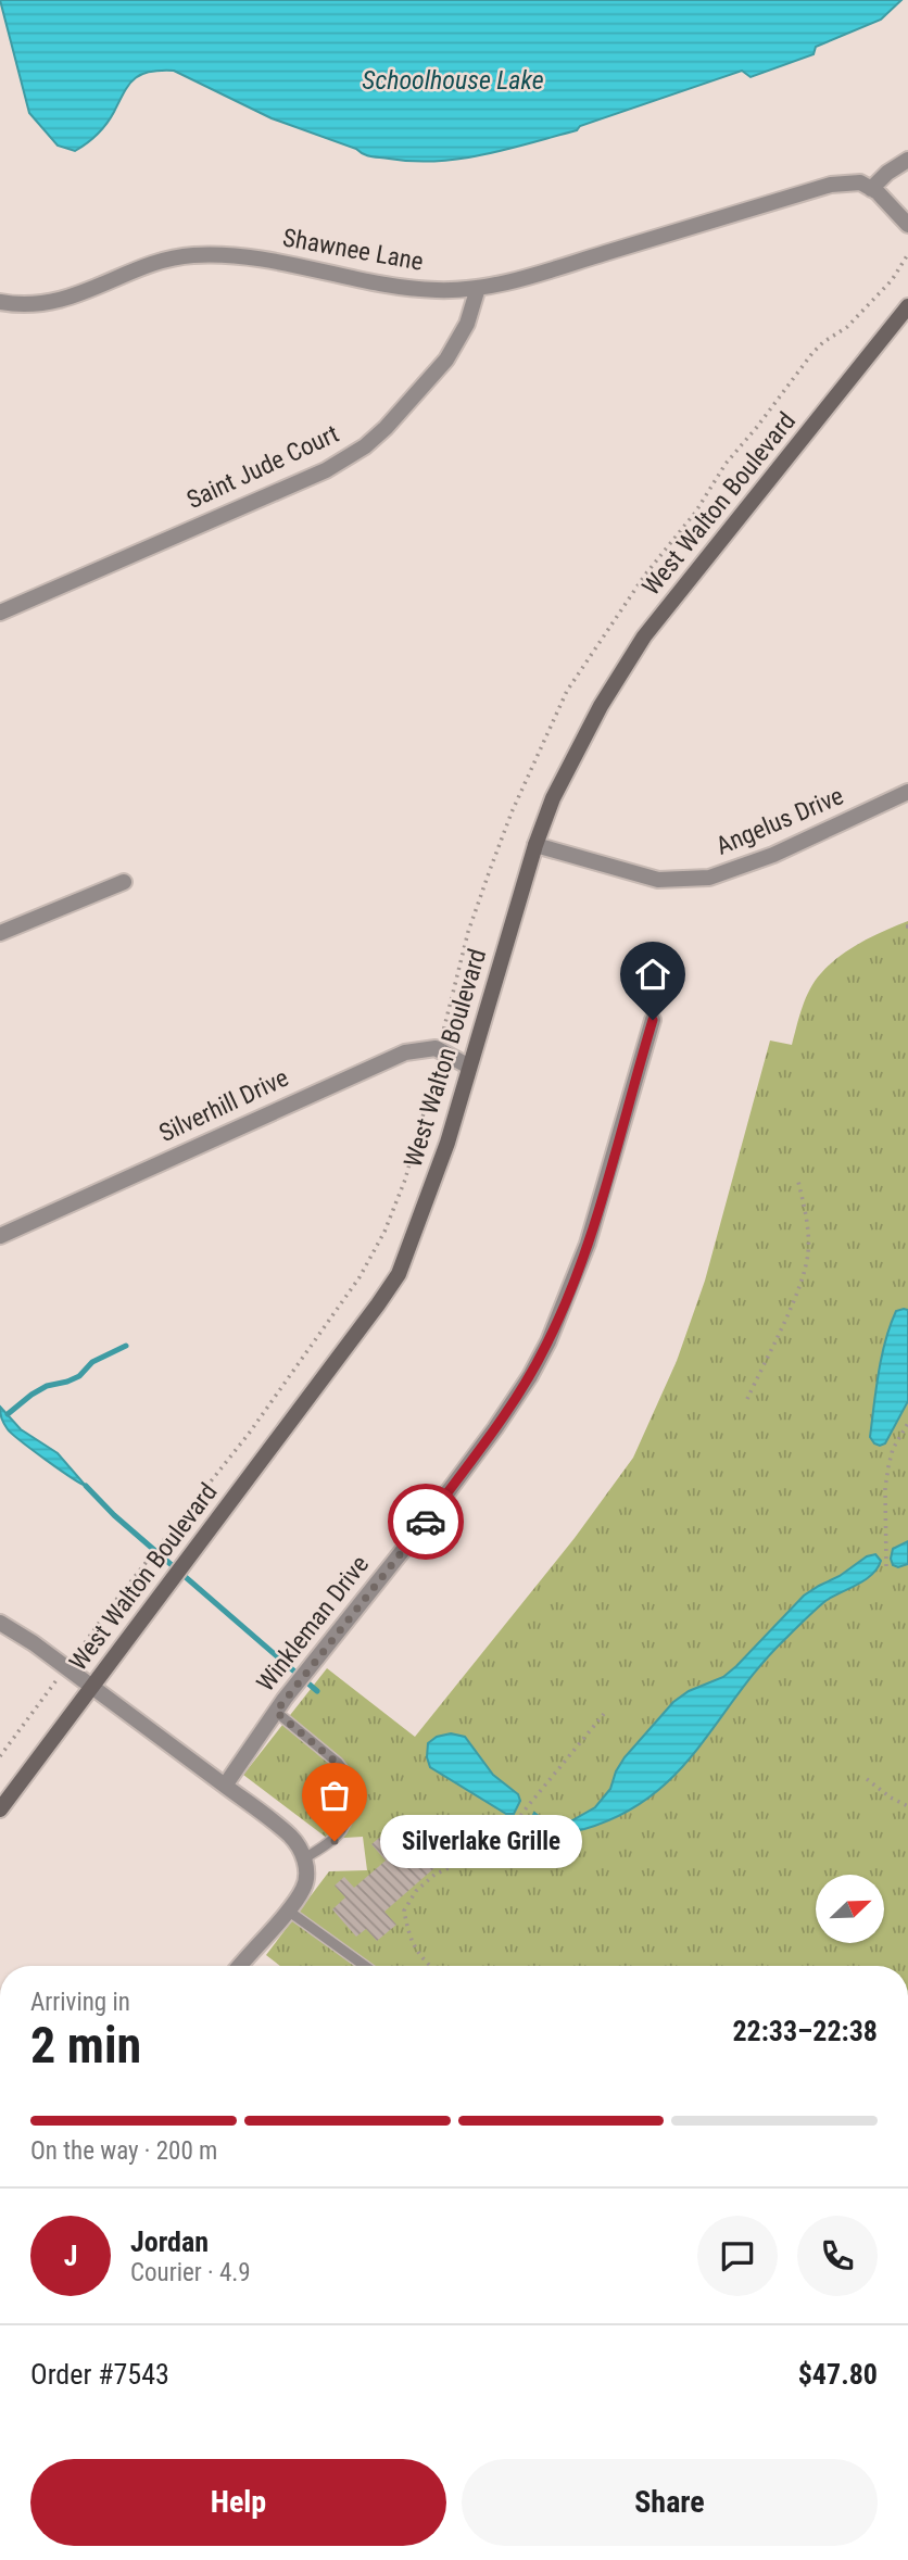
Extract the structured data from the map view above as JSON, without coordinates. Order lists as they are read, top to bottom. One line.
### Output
{"streets":{"main road":["West Walton Boulevard"],"street":["Shawnee Lane","Saint Jude Court","Angelus Drive","Silverhill Drive","Winkleman Drive"]},"crossings":[["Shawnee Lane","Saint Jude Court"],["West Walton Boulevard","Angelus Drive"]],"water":["Schoolhouse Lake"],"places":["Silverlake Grille"],"north":"top right","page":{"bubble":"Silverlake Grille","heading":["2 min","Arriving in","22:33–22:38"],"panel":["Jordan","Courier · 4.9","Order #7543","$47.80"],"bar":"On the way · 200 m","round":"J","buttons":["Help","Share"]}}
